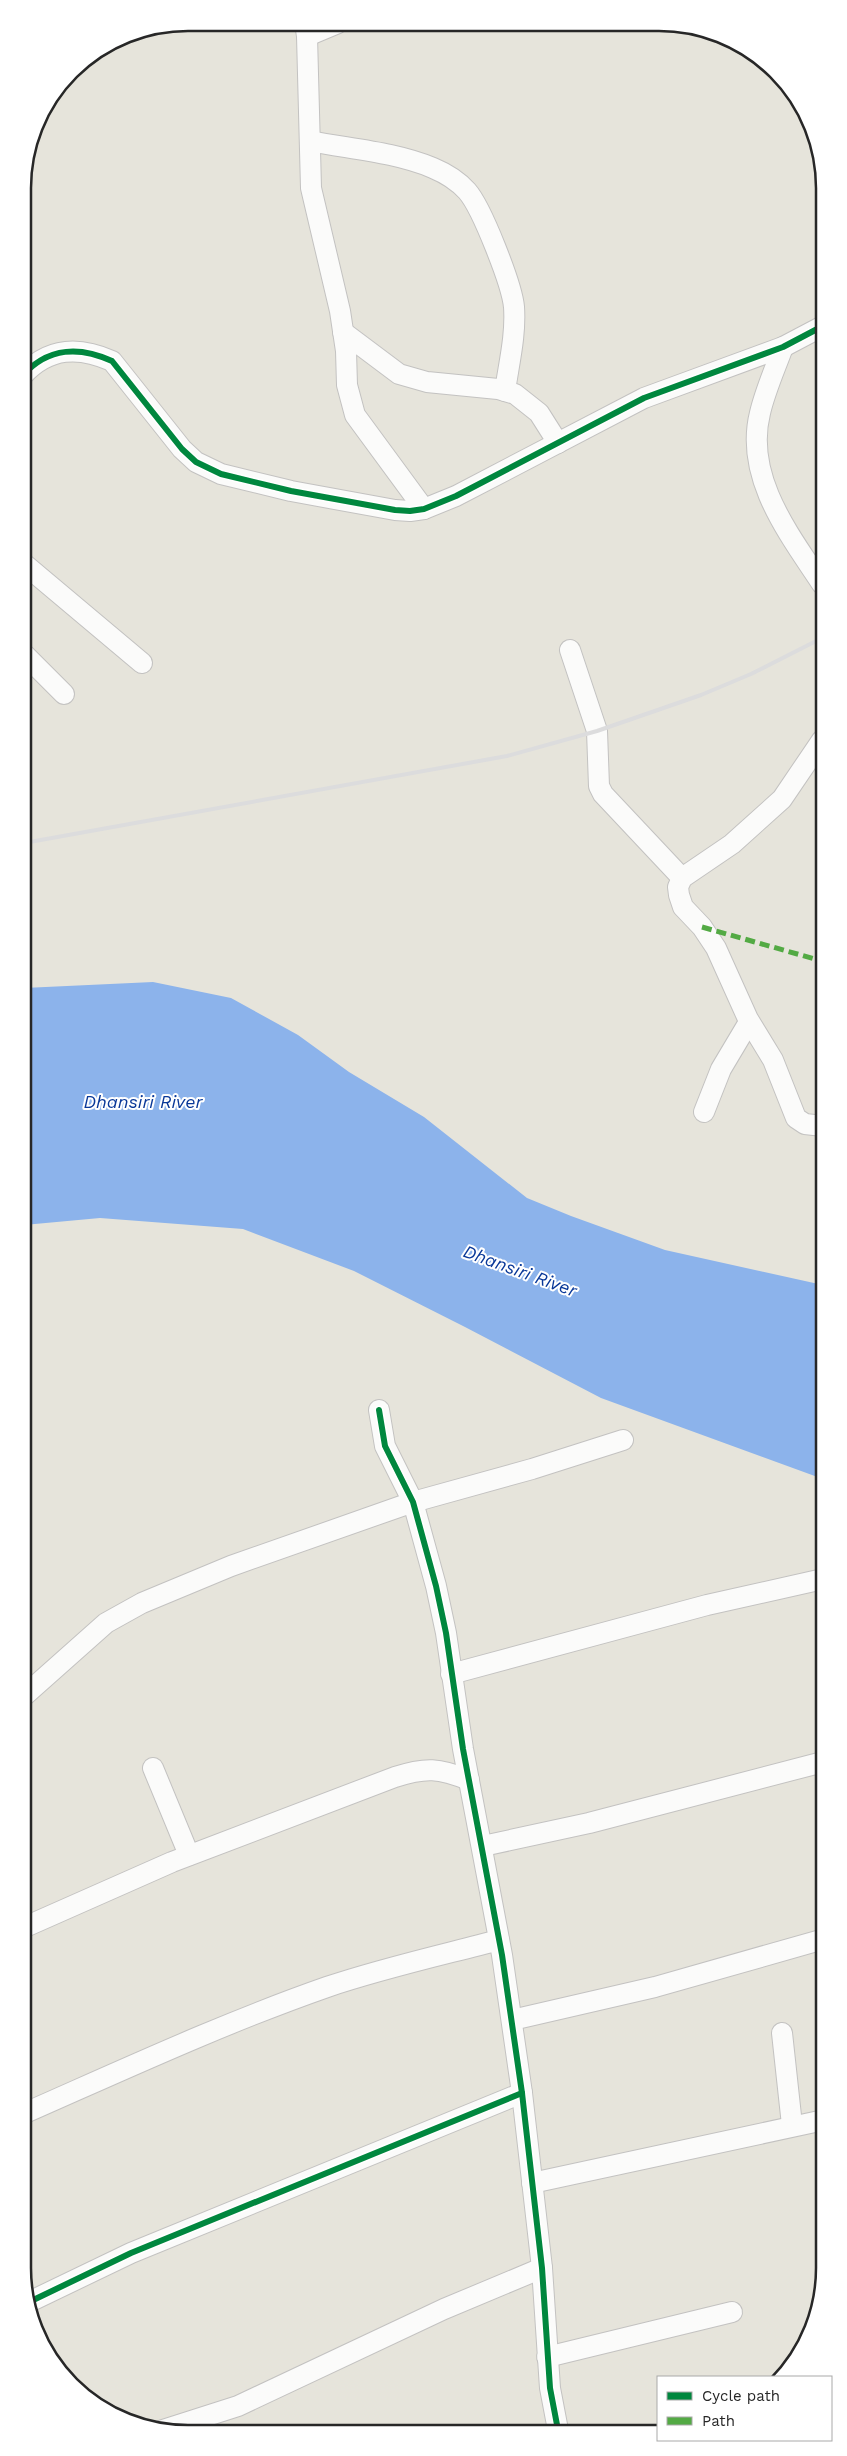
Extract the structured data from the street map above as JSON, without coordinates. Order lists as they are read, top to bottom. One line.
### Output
{"water":["Dhansiri River"],"legend":["Cycle path","Path"]}
